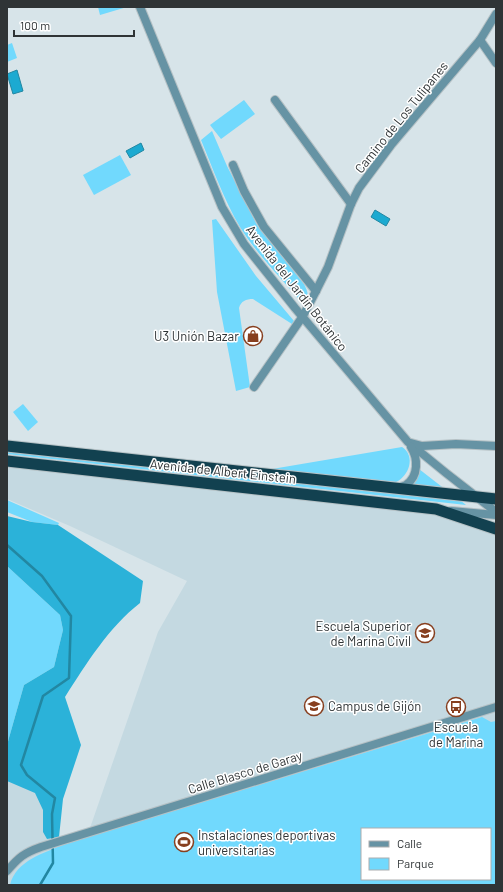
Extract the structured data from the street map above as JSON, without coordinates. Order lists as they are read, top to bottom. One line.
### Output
{"streets":{"highway":["Avenida de Albert Einstein"],"street":["Camino de Los Tulipanes","Avenida del Jardín Botánico","Calle Blasco de Garay"]},"crossings":[["Camino de Los Tulipanes","Avenida del Jardín Botánico"],["Avenida del Jardín Botánico","Avenida de Albert Einstein"]],"places":{"shop":["U3 Unión Bazar"],"school or university":["Escuela Superior de Marina Civil","Campus de Gijón"],"bus stop":["Escuela de Marina"],"sports":["Instalaciones deportivas universitarias"]},"legend":["Calle","Parque"],"scale_bar":"100 m"}
